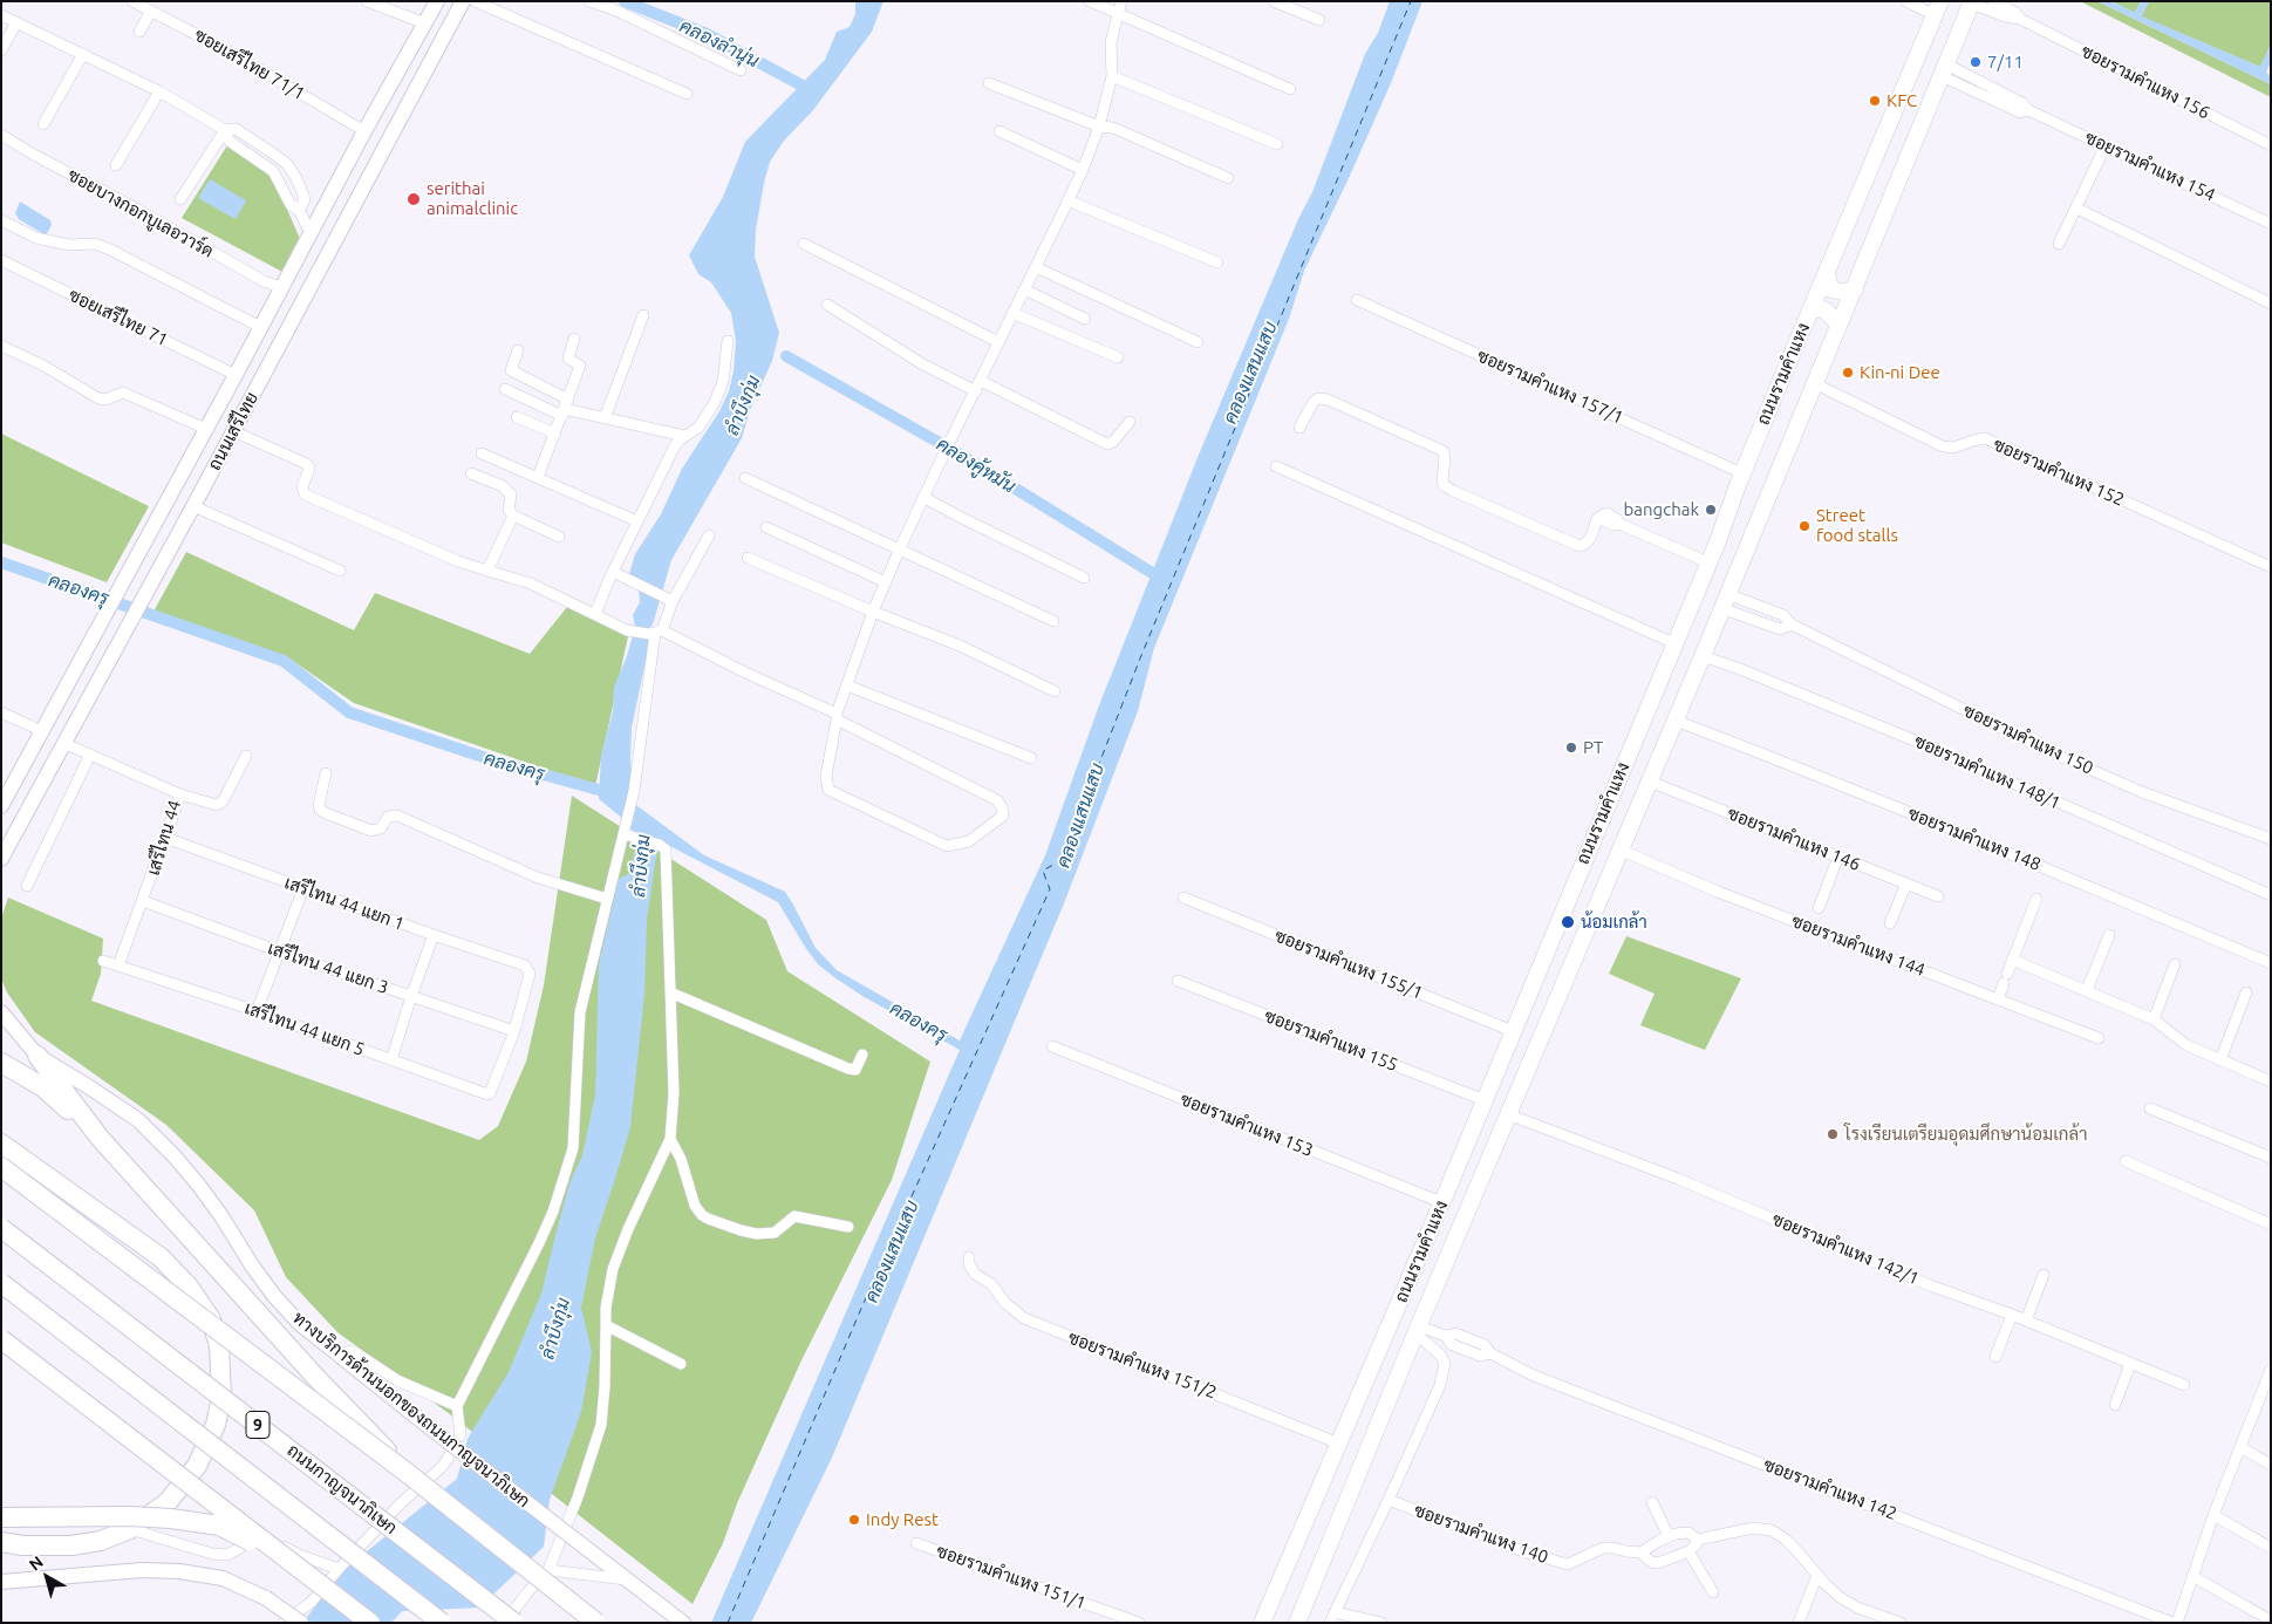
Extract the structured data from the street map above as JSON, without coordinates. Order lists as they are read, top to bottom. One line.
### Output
{"streets":{"highway":["9","ถนนกาญจนาภิเษก"],"main road":["ถนนรามคำแหง","ถนนเสรีไทย","ทางบริการด้านนอกของถนนกาญจนาภิเษก"],"street":["ซอยเสรีไทย 71/1","ซอยรามคำแหง 156","ซอยรามคำแหง 154","ซอยบางกอกบูเลอวาร์ด","ซอยเสรีไทย 71","ซอยรามคำแหง 157/1","ซอยรามคำแหง 152","ซอยรามคำแหง 150","ซอยรามคำแหง 148/1","เสรีไทน 44","ซอยรามคำแหง 146","ซอยรามคำแหง 148","เสรีไทน 44 แยก 1","ซอยรามคำแหง 144","ซอยรามคำแหง 155/1","เสรีไทน 44 แยก 3","เสรีไทน 44 แยก 5","ซอยรามคำแหง 155","ซอยรามคำแหง 153","ซอยรามคำแหง 142/1","ซอยรามคำแหง 151/2","ซอยรามคำแหง 142","ซอยรามคำแหง 140","ซอยรามคำแหง 151/1"]},"crossings":[["ซอยเสรีไทย 71/1","ถนนเสรีไทย"],["ซอยรามคำแหง 156","ถนนรามคำแหง"],["ซอยรามคำแหง 154","ถนนรามคำแหง"],["ซอยบางกอกบูเลอวาร์ด","ถนนเสรีไทย"],["ซอยเสรีไทย 71","ถนนเสรีไทย"],["ถนนรามคำแหง","ซอยรามคำแหง 157/1"],["ถนนรามคำแหง","ซอยรามคำแหง 152"],["ถนนรามคำแหง","ซอยรามคำแหง 150"],["ถนนรามคำแหง","ซอยรามคำแหง 148/1"],["ถนนรามคำแหง","ซอยรามคำแหง 146"],["ถนนรามคำแหง","ซอยรามคำแหง 148"],["ถนนรามคำแหง","ซอยรามคำแหง 144"],["ถนนรามคำแหง","ซอยรามคำแหง 155/1"],["ถนนรามคำแหง","ซอยรามคำแหง 155"],["ถนนรามคำแหง","ซอยรามคำแหง 153"],["ถนนรามคำแหง","ซอยรามคำแหง 142/1"],["ถนนรามคำแหง","ซอยรามคำแหง 151/2"],["ถนนรามคำแหง","ซอยรามคำแหง 142"],["ถนนเสรีไทย","เสรีไทน 44"],["เสรีไทน 44","เสรีไทน 44 แยก 1"],["เสรีไทน 44","เสรีไทน 44 แยก 3"],["เสรีไทน 44","เสรีไทน 44 แยก 5"],["เสรีไทน 44 แยก 1","เสรีไทน 44 แยก 3"],["เสรีไทน 44 แยก 1","เสรีไทน 44 แยก 5"],["เสรีไทน 44 แยก 3","เสรีไทน 44 แยก 5"]],"water":["คลองลำนุ่น","คลองแสนแสบ","ลำบึงกุ่ม","คลองคู้หมัน","คลองครุ"],"places":["7/11","KFC","serithai animalclinic","Kin-ni Dee","bangchak","Street food stalls","PT","น้อมเกล้า","โรงเรียนเตรียมอุดมศึกษาน้อมเกล้า","Indy Rest"],"north":"top left"}
